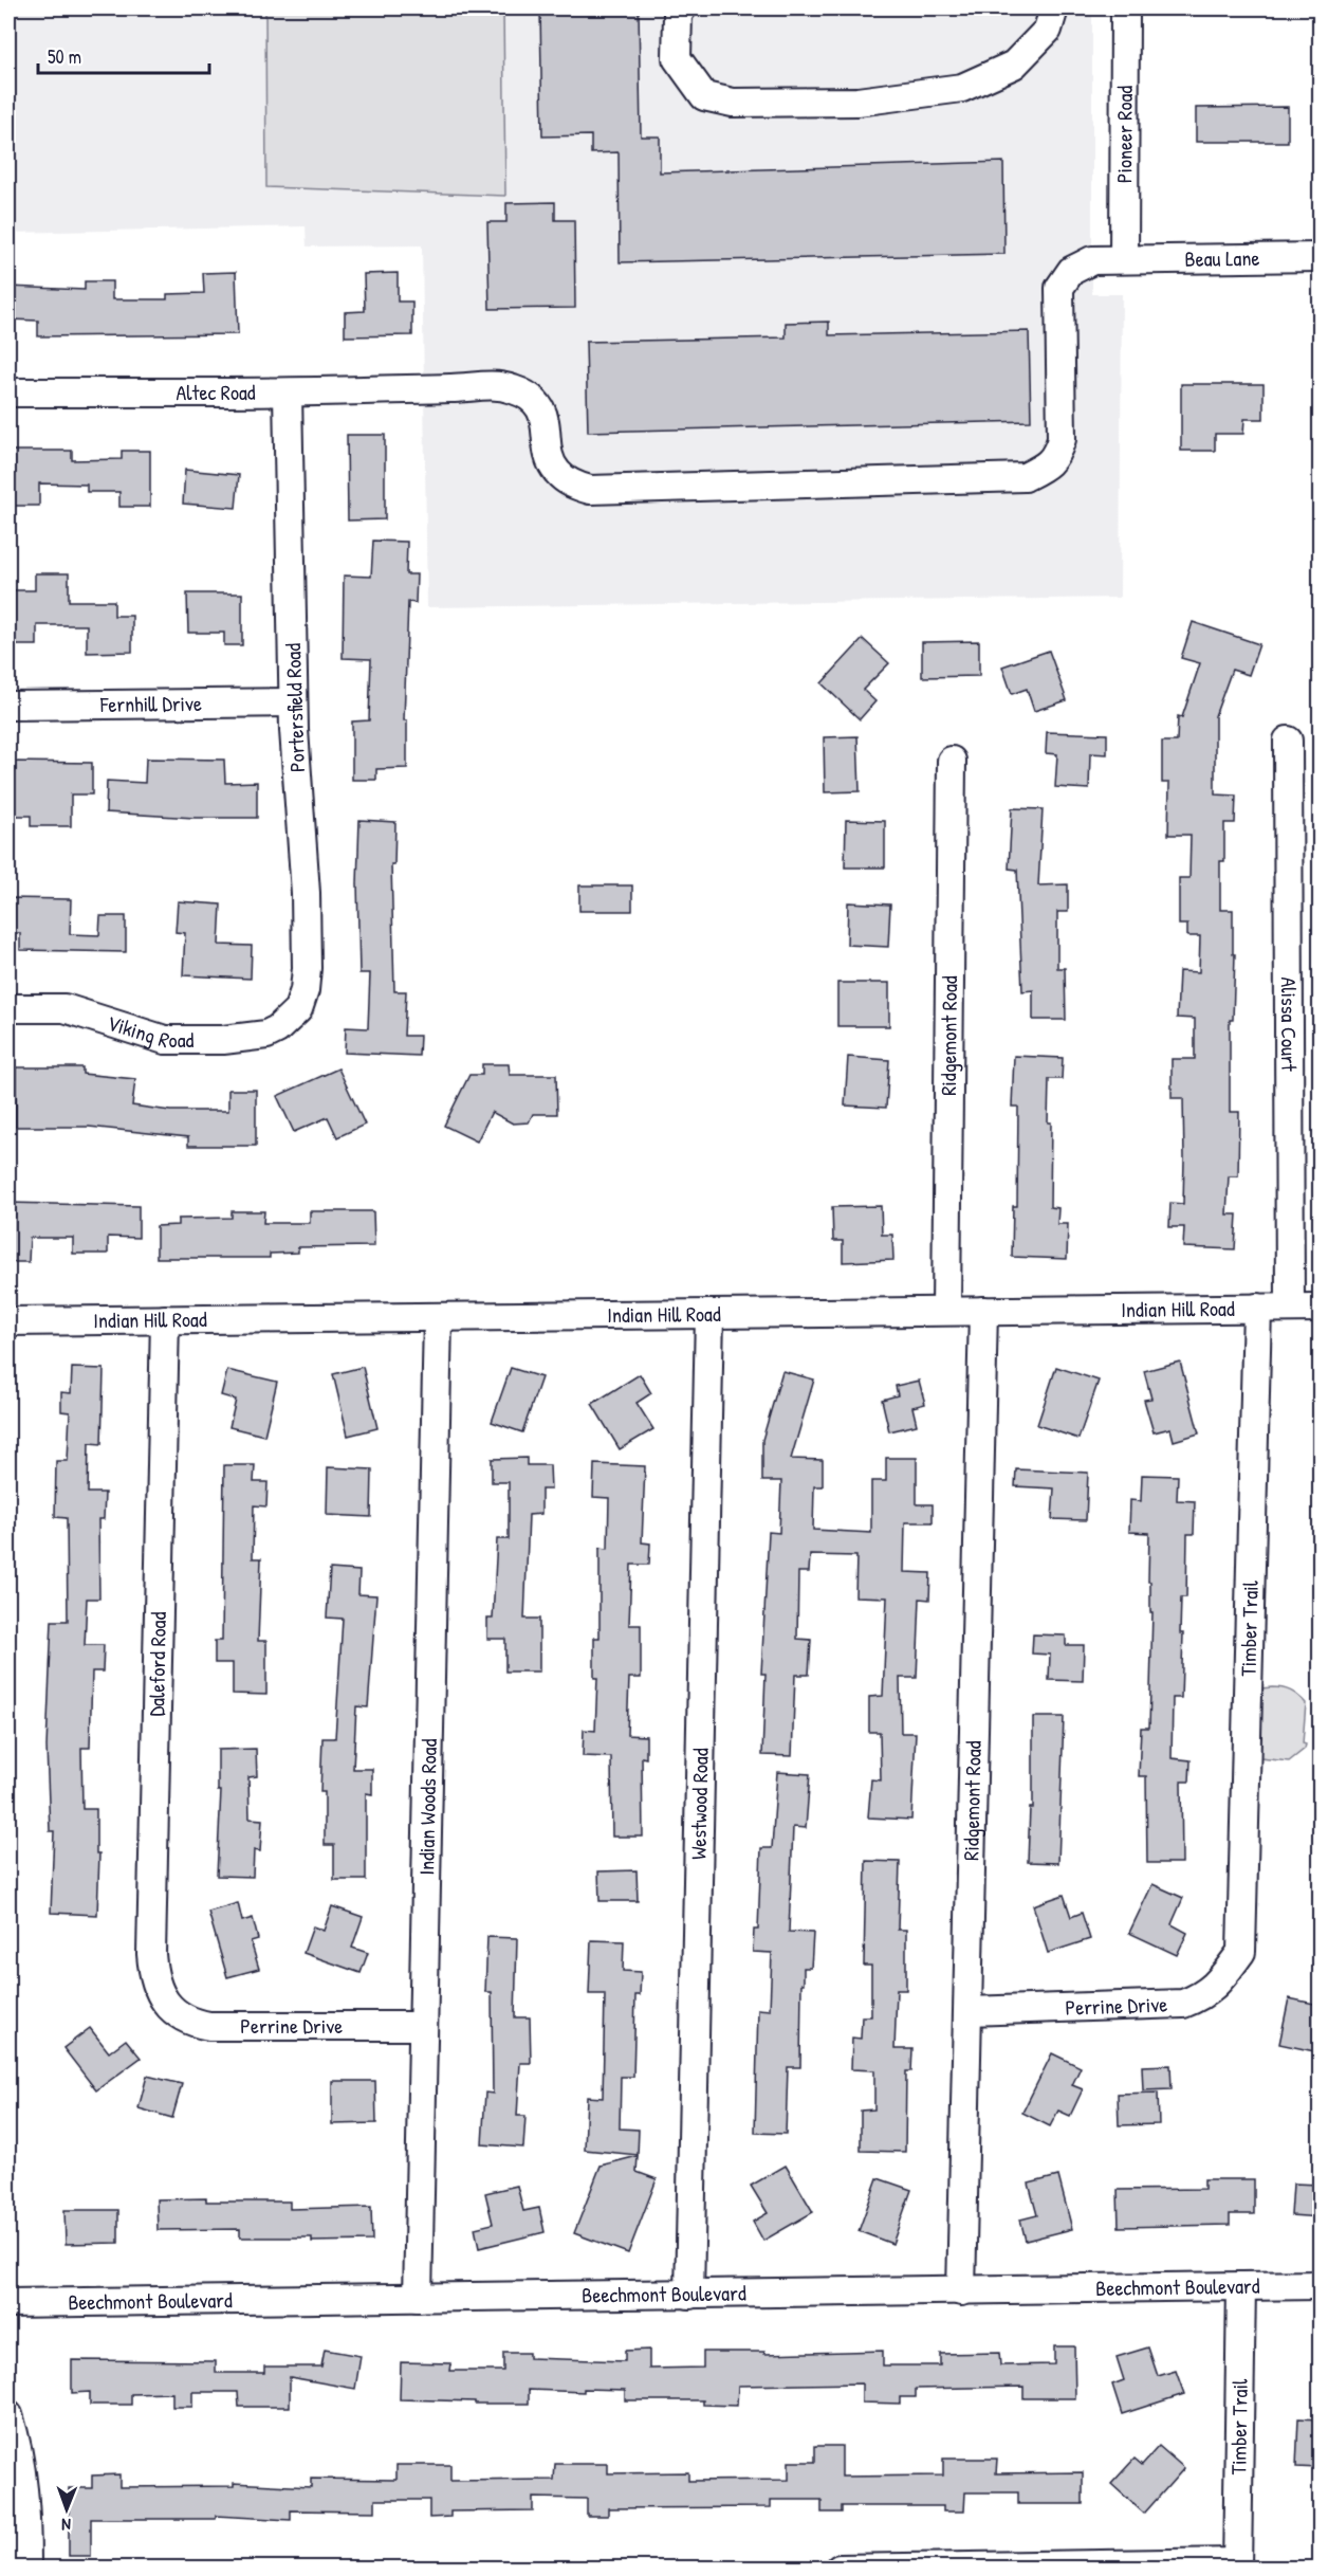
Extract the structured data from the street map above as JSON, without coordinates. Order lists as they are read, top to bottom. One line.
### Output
{"streets":{"street":["Pioneer Road","Beau Lane","Altec Road","Fernhill Drive","Portersfield Road","Alissa Court","Viking Road","Ridgemont Road","Indian Hill Road","Timber Trail","Daleford Road","Westwood Road","Indian Woods Road","Perrine Drive","Beechmont Boulevard"]},"crossings":[["Pioneer Road","Beau Lane"],["Beau Lane","Altec Road"],["Altec Road","Portersfield Road"],["Fernhill Drive","Portersfield Road"],["Portersfield Road","Viking Road"],["Alissa Court","Indian Hill Road"],["Ridgemont Road","Indian Hill Road"],["Ridgemont Road","Perrine Drive"],["Ridgemont Road","Beechmont Boulevard"],["Indian Hill Road","Timber Trail"],["Indian Hill Road","Daleford Road"],["Indian Hill Road","Westwood Road"],["Indian Hill Road","Indian Woods Road"],["Timber Trail","Perrine Drive"],["Timber Trail","Beechmont Boulevard"],["Daleford Road","Perrine Drive"],["Westwood Road","Beechmont Boulevard"],["Indian Woods Road","Perrine Drive"],["Indian Woods Road","Beechmont Boulevard"]],"scale_bar":"50 m","north":"bottom"}
